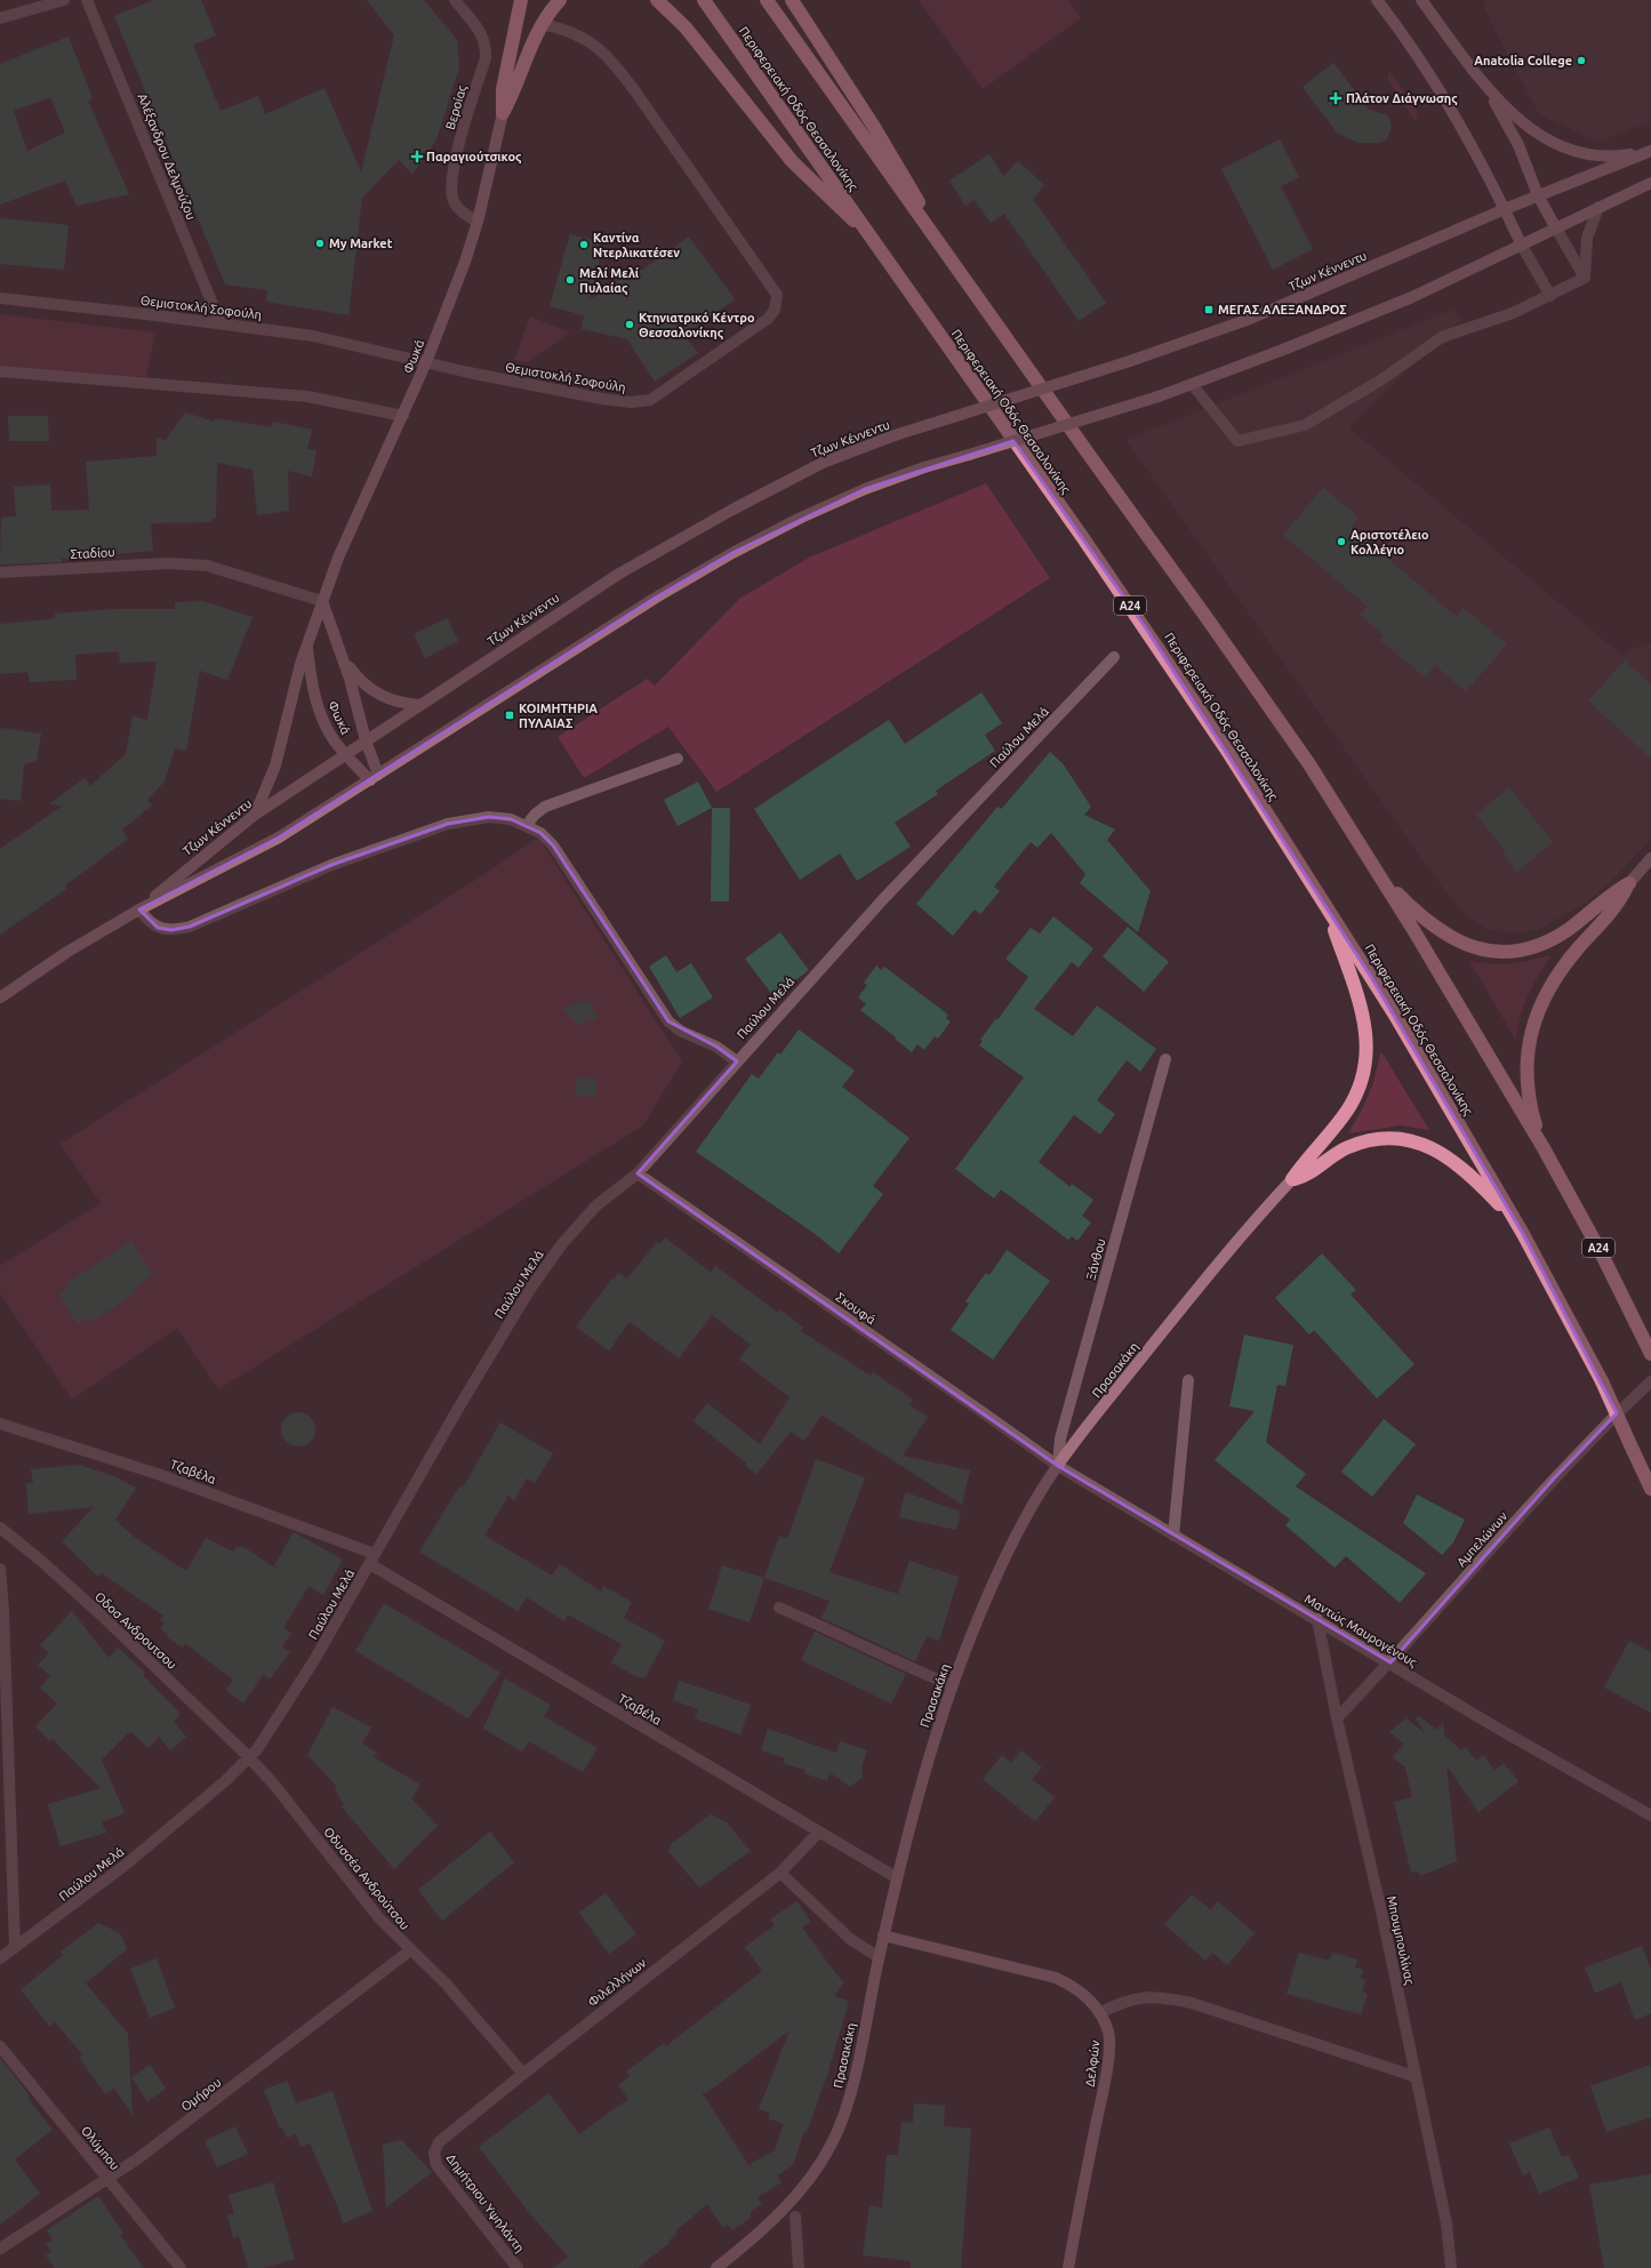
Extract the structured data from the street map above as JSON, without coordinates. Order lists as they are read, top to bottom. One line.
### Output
{"streets":{"highway":["Περιφερειακή Οδός Θεσσαλονίκης","Α24"],"main road":["Τζων Κέννεντυ","Φωκά","Πρασακάκη","Δελφών"],"street":["Βεροίας","Αλέξανδρου Δελμούζου","Θεμιστοκλή Σοφούλη","Σταδίου","Παύλου Μελά","Ξάνθου","Σκουφά","Τζαβέλα","Αμπελώνων","Οδοσ Ανδρουτσου","Μαντώς Μαυρογένους","Οδυσσέα Ανδρούτσου","Μπουμπουλίνας","Φιλελλήνων","Ομήρου","Ολύμπου","Δημήτριου Υψηλάντη"]},"crossings":[["Βεροίας","Φωκά"],["Αλέξανδρου Δελμούζου","Θεμιστοκλή Σοφούλη"],["Τζων Κέννεντυ","Φωκά"],["Θεμιστοκλή Σοφούλη","Φωκά"],["Φωκά","Σταδίου"],["Παύλου Μελά","Σκουφά"],["Παύλου Μελά","Τζαβέλα"],["Παύλου Μελά","Οδοσ Ανδρουτσου"],["Παύλου Μελά","Οδυσσέα Ανδρούτσου"],["Ξάνθου","Σκουφά"],["Ξάνθου","Πρασακάκη"],["Ξάνθου","Μαντώς Μαυρογένους"],["Σκουφά","Πρασακάκη"],["Σκουφά","Μαντώς Μαυρογένους"],["Πρασακάκη","Τζαβέλα"],["Πρασακάκη","Μαντώς Μαυρογένους"],["Πρασακάκη","Δελφών"],["Τζαβέλα","Φιλελλήνων"],["Αμπελώνων","Μαντώς Μαυρογένους"],["Αμπελώνων","Μπουμπουλίνας"],["Οδοσ Ανδρουτσου","Οδυσσέα Ανδρούτσου"],["Μαντώς Μαυρογένους","Μπουμπουλίνας"],["Οδυσσέα Ανδρούτσου","Φιλελλήνων"],["Οδυσσέα Ανδρούτσου","Ομήρου"],["Φιλελλήνων","Δημήτριου Υψηλάντη"],["Ομήρου","Ολύμπου"]],"places":{"other":["Anatolia College","My Market","Καντίνα Ντερλικατέσεν","Μελί Μελί Πυλαίας","Κτηνιατρικό Κέντρο Θεσσαλονίκης","Αριστοτέλειο Κολλέγιο"],"health":["Πλάτον Διάγνωσης","Παραγιούτσικος"],"transit":["ΜΕΓΑΣ ΑΛΕΞΑΝΔΡΟΣ","ΚΟΙΜΗΤΗΡΙΑ ΠΥΛΑΙΑΣ"]}}
